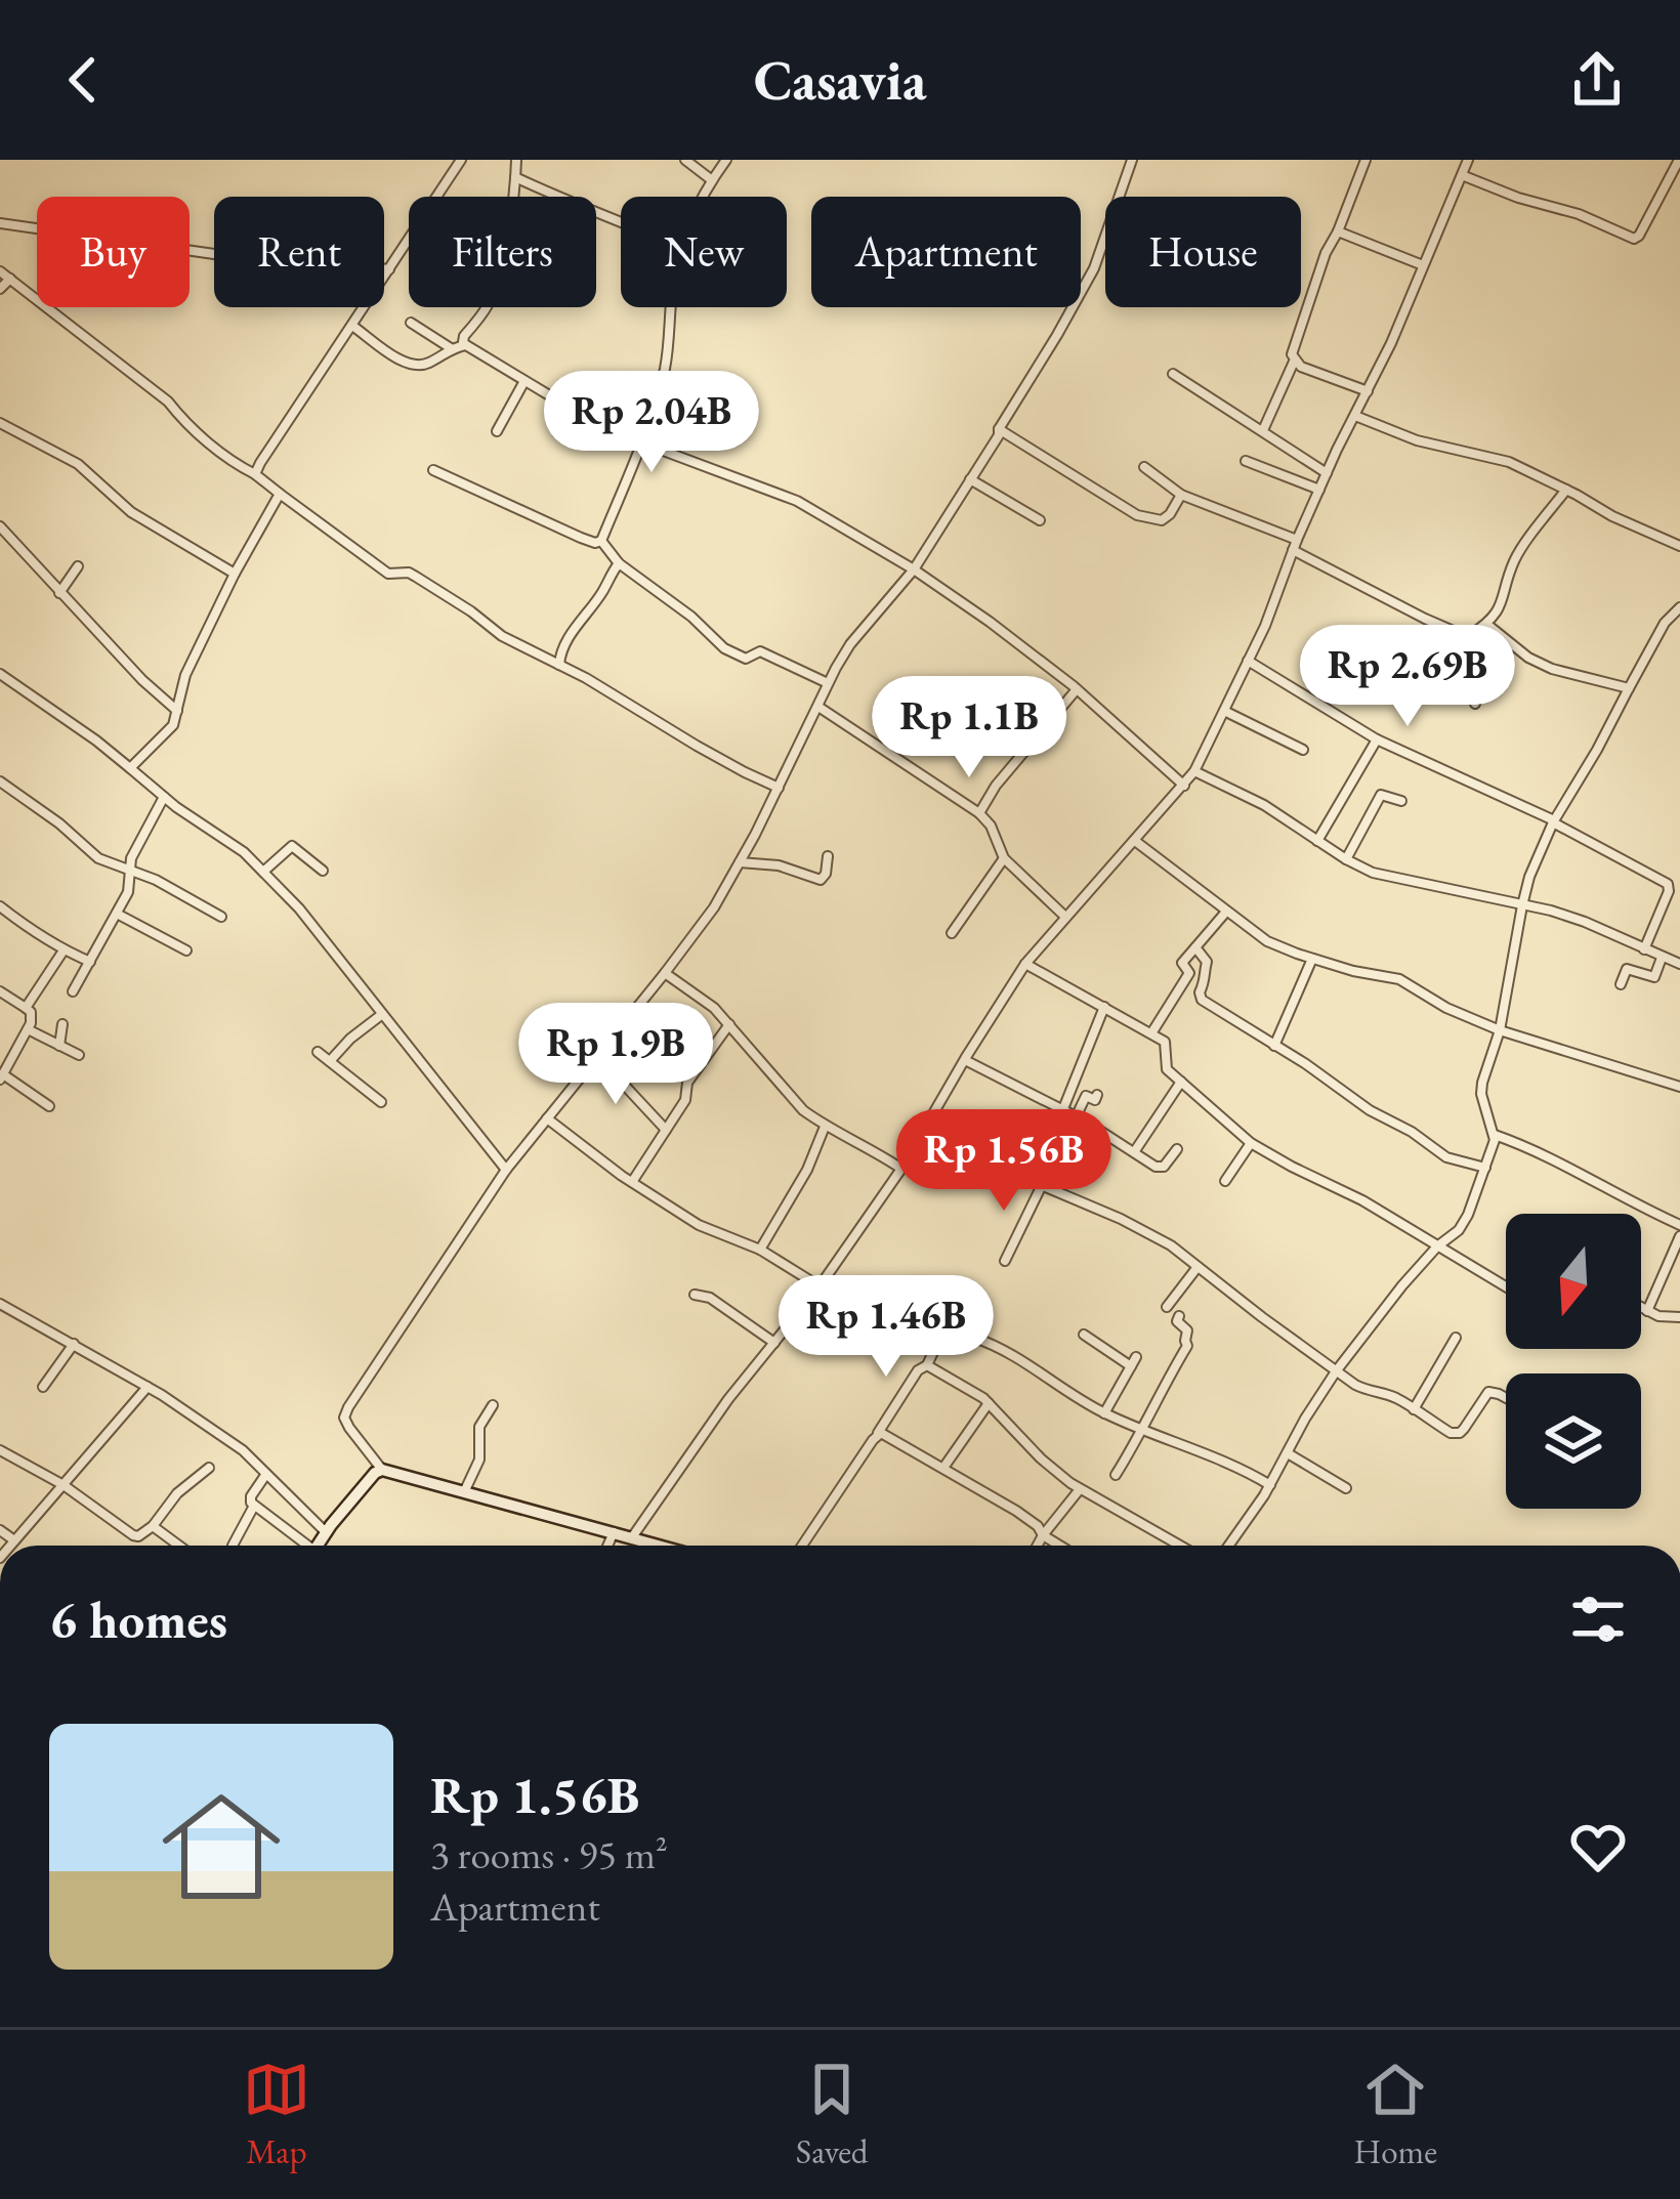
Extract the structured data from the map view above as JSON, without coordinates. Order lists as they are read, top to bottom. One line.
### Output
{"north":"bottom","page":{"header":"Casavia","chip":["Buy","Rent","Filters","New","Apartment","House"],"price":["Rp 2.04B","Rp 2.69B","Rp 1.1B","Rp 1.9B","Rp 1.56B","Rp 1.46B"],"heading":"6 homes","list":[{"name":"Rp 1.56B","note":"3 rooms · 95 m² · Apartment"}],"tabs":["Map","Saved","Home"]}}
